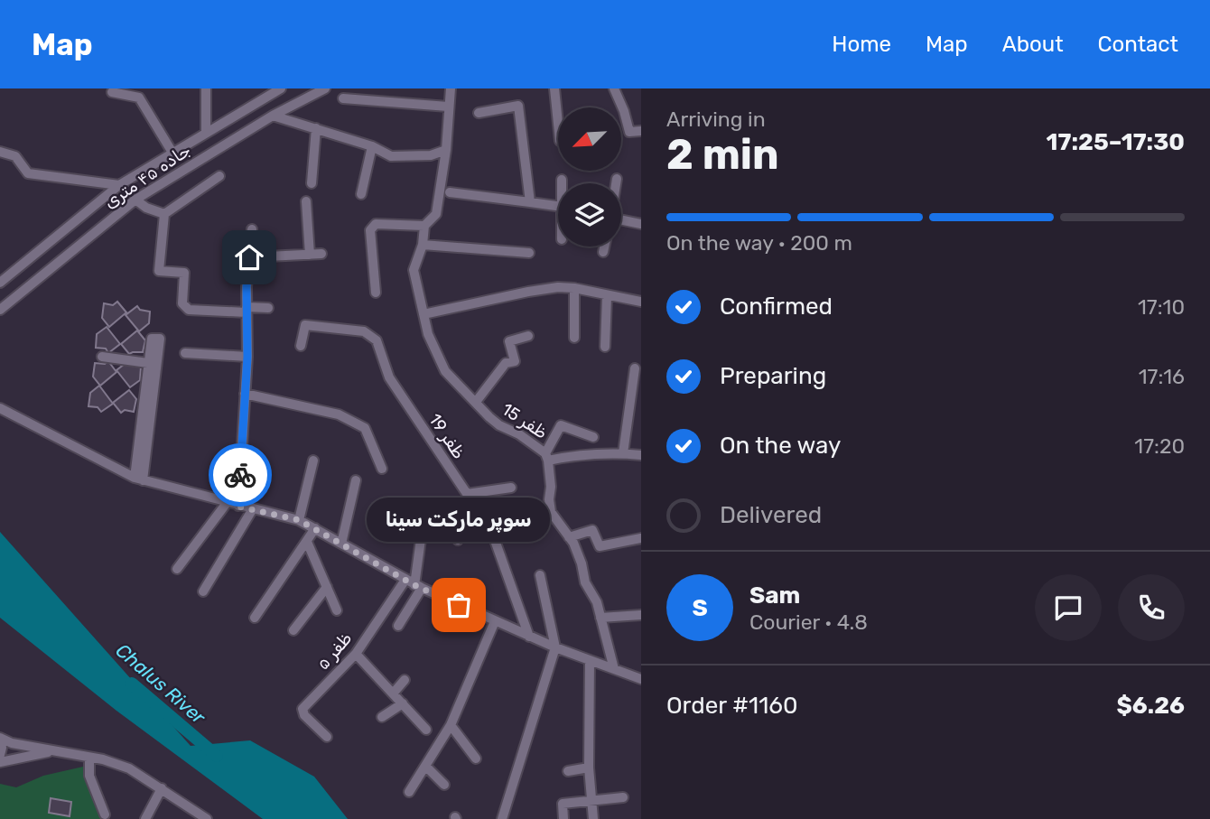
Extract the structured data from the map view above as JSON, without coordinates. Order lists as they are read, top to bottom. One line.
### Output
{"streets":{"street":["جاده ۴۵ متری","ظفر 15","ظفر 19","ظفر ۵"]},"water":["Chalus River"],"places":["سوپر مارکت سینا"],"north":"bottom left","page":{"header":"Map","nav":["Home","Map","About","Contact"],"heading":["2 min","Arriving in","17:25–17:30"],"panel":["Sam","Courier · 4.8","Order #1160","$6.26"],"bar":"On the way · 200 m","list":[["Confirmed","17:10"],["Preparing","17:16"],["On the way","17:20"],"Delivered"],"bubble":"سوپر مارکت سینا","round":"S"}}
